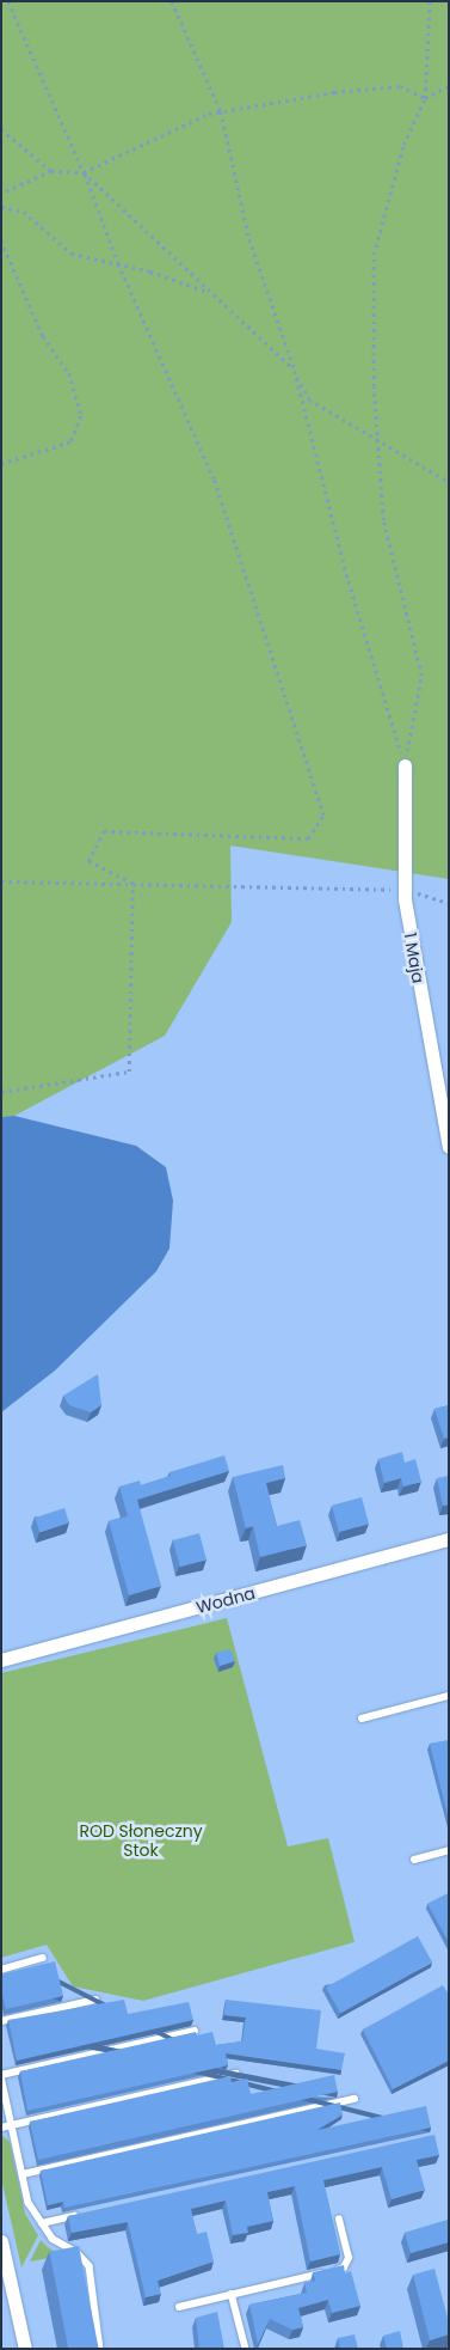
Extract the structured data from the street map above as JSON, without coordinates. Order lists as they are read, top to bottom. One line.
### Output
{"streets":{"street":["1 Maja","Wodna"]},"parks":["ROD Słoneczny Stok"]}
